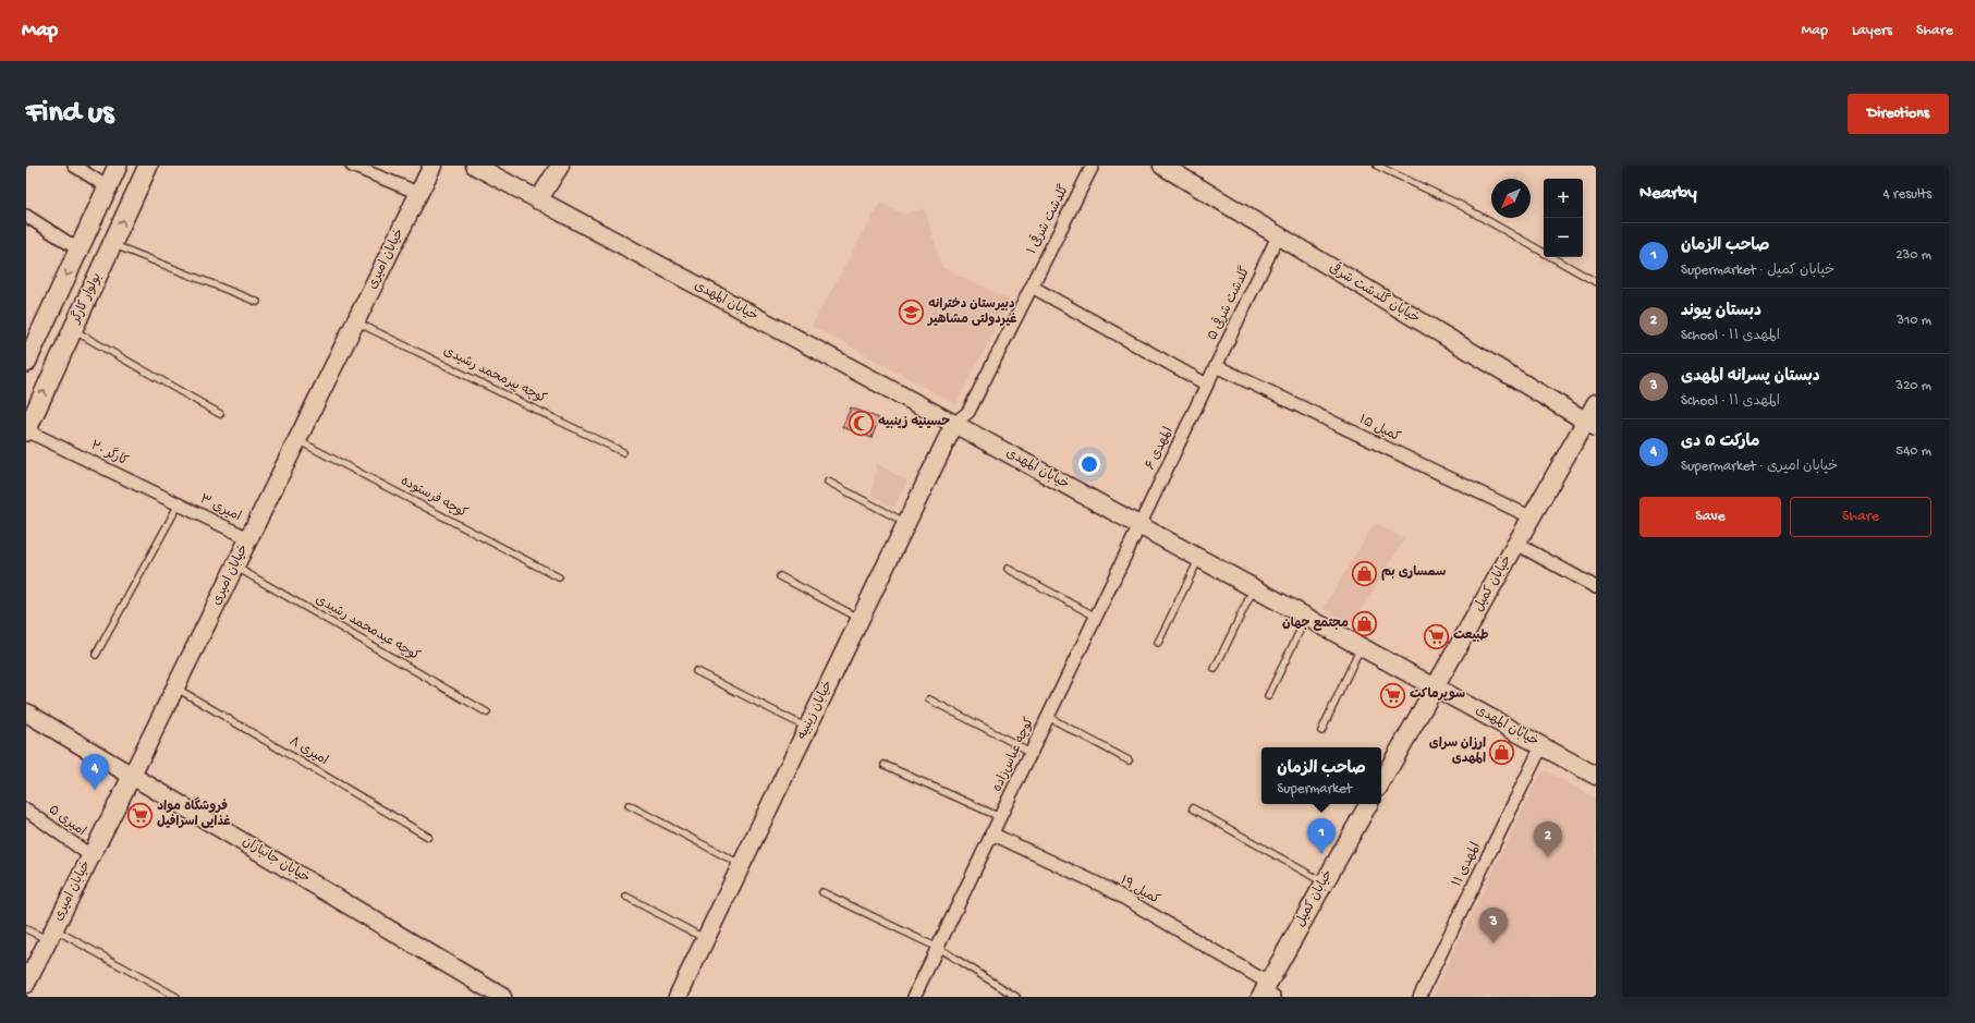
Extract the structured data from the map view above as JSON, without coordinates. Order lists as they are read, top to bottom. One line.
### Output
{"streets":{"main road":["بولوار کارگر"],"street":["گلدشت شرقی ۱","خیابان امیری","خیابان گلدشت شرقی","خیابان المهدی","گلدشت شرقی ۵","کمیل ۱۵","المهدی ۶","کارگر ۲۰","امیری ۳","خیابان کمیل","خیابان زینبیه","کوچه عباس‌زاده","امیری ۵","خیابان جانبازان","المهدی ۱۱","کمیل ۱۹"],"lane":["کوچه پیرمحمد رشیدی","کوچه فرستوده","کوچه عیدمحمد رشیدی","امیری ۸"]},"crossings":[["گلدشت شرقی ۱","خیابان المهدی"],["گلدشت شرقی ۱","خیابان زینبیه"],["خیابان امیری","کوچه پیرمحمد رشیدی"],["خیابان امیری","کوچه فرستوده"],["خیابان امیری","امیری ۳"],["خیابان امیری","کوچه عیدمحمد رشیدی"],["خیابان امیری","امیری ۸"],["خیابان امیری","امیری ۵"],["خیابان امیری","خیابان جانبازان"],["خیابان گلدشت شرقی","گلدشت شرقی ۵"],["خیابان گلدشت شرقی","خیابان کمیل"],["بولوار کارگر","کارگر ۲۰"],["خیابان المهدی","المهدی ۶"],["خیابان المهدی","خیابان کمیل"],["خیابان المهدی","خیابان زینبیه"],["خیابان المهدی","کوچه عباس‌زاده"],["خیابان المهدی","المهدی ۱۱"],["گلدشت شرقی ۵","کمیل ۱۵"],["گلدشت شرقی ۵","المهدی ۶"],["کمیل ۱۵","خیابان کمیل"],["المهدی ۶","کوچه عباس‌زاده"],["کارگر ۲۰","امیری ۳"],["خیابان کمیل","کمیل ۱۹"],["کوچه عباس‌زاده","کمیل ۱۹"]],"places":{"school or university":["دبیرستان دخترانه غیردولتی مشاهیر"],"mosque":["حسینیه زینبیه"],"shop":["سمساری بم","مجتمع جهان","ارزان سرای المهدی"],"supermarket":["طبیعت","سوپرماکت","فروشگاه مواد غذایی اسرافیل"]},"north":"bottom left","page":{"header":"Map","nav":["Map","Layers","Share"],"buttons":["Directions",["Save","Share"]],"title":"Find us","heading":["Nearby","4 results"],"map_buttons":["+","−"],"list":[{"mark":"1","name":"صاحب الزمان","note":"Supermarket · خیابان کمیل","value":"230 m"},{"mark":"2","name":"دبستان پیوند","note":"School · المهدی ۱۱","value":"310 m"},{"mark":"3","name":"دبستان پسرانه المهدی","note":"School · المهدی ۱۱","value":"320 m"},{"mark":"4","name":"مارکت ۵ دی","note":"Supermarket · خیابان امیری","value":"540 m"}],"popup":["صاحب الزمان","Supermarket"],"pins":["4","1","2","3"]}}
